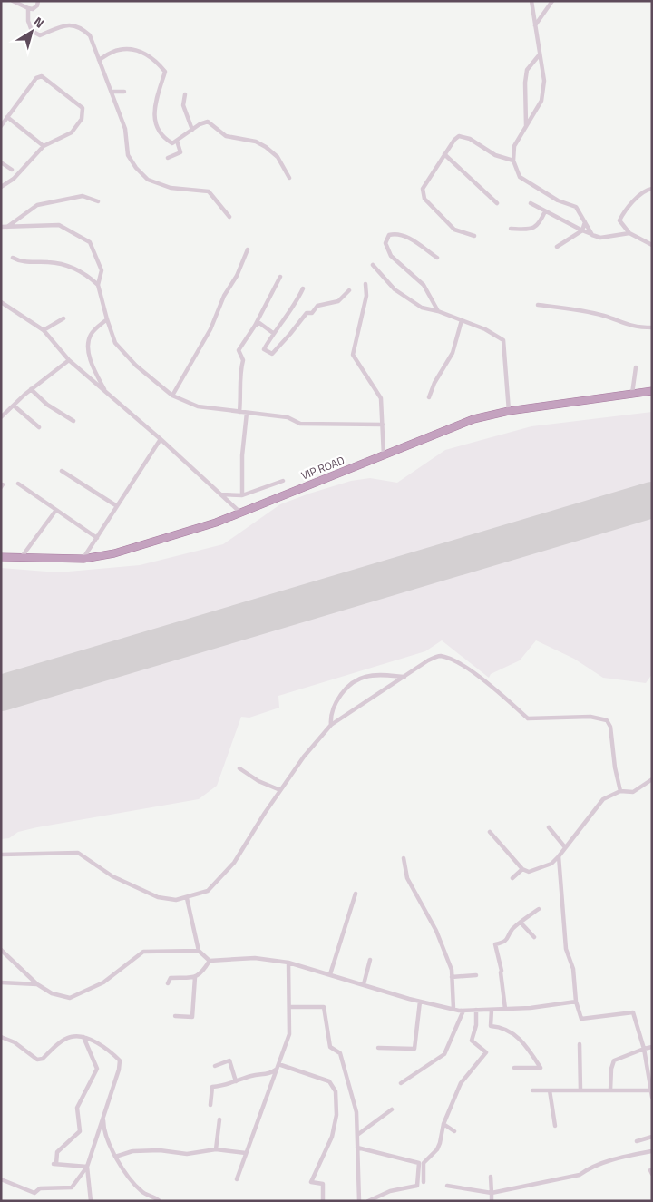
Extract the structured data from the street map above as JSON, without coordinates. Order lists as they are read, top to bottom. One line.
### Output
{"streets":{"highway":["VIP ROAD"]},"north":"top right"}
